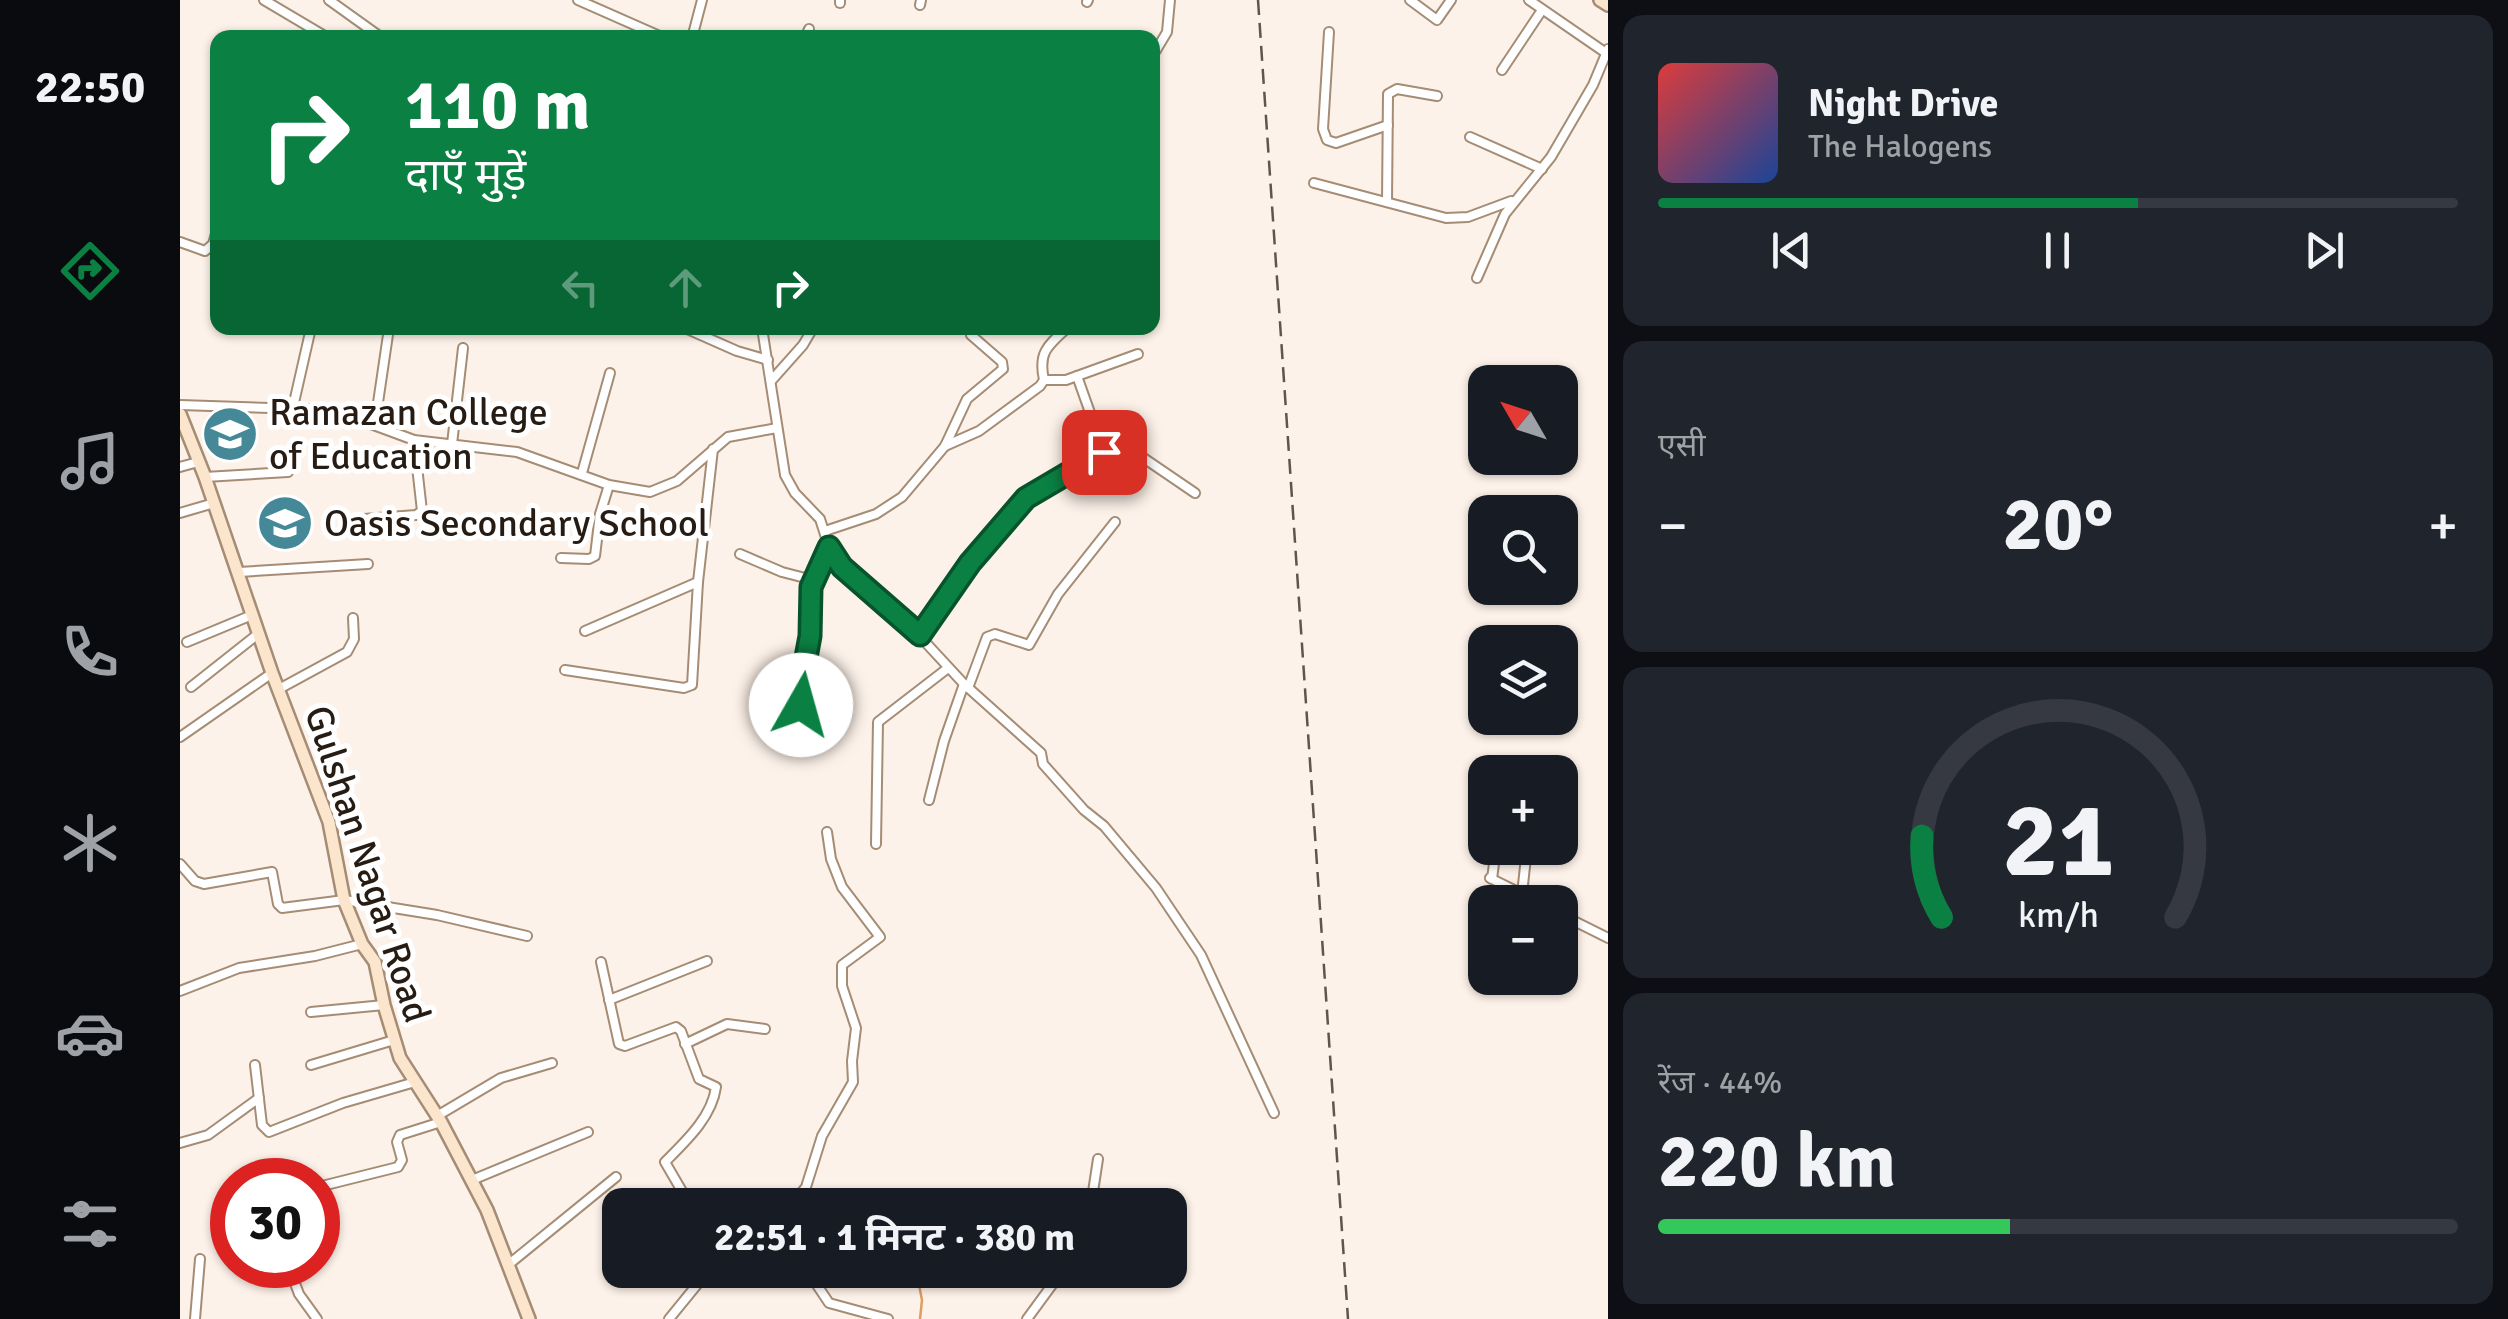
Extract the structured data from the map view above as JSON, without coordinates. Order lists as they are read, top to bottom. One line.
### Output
{"streets":{"street":["Gulshan Nagar Road"]},"places":{"school or university":["Ramazan College of Education","Oasis Secondary School"]},"north":"top left","page":{"tabs":"22:50","turn":["110 m","दाएँ मुड़ें"],"song":["Night Drive","The Halogens"],"tile":["एसी",["रेंज · 44%","220 km"]],"map_buttons":["+","−"],"heat":["−","20°","+"],"limit":"30","trip":"22:51 · 1 मिनट · 380 m","gauge":["21","km/h"]}}
